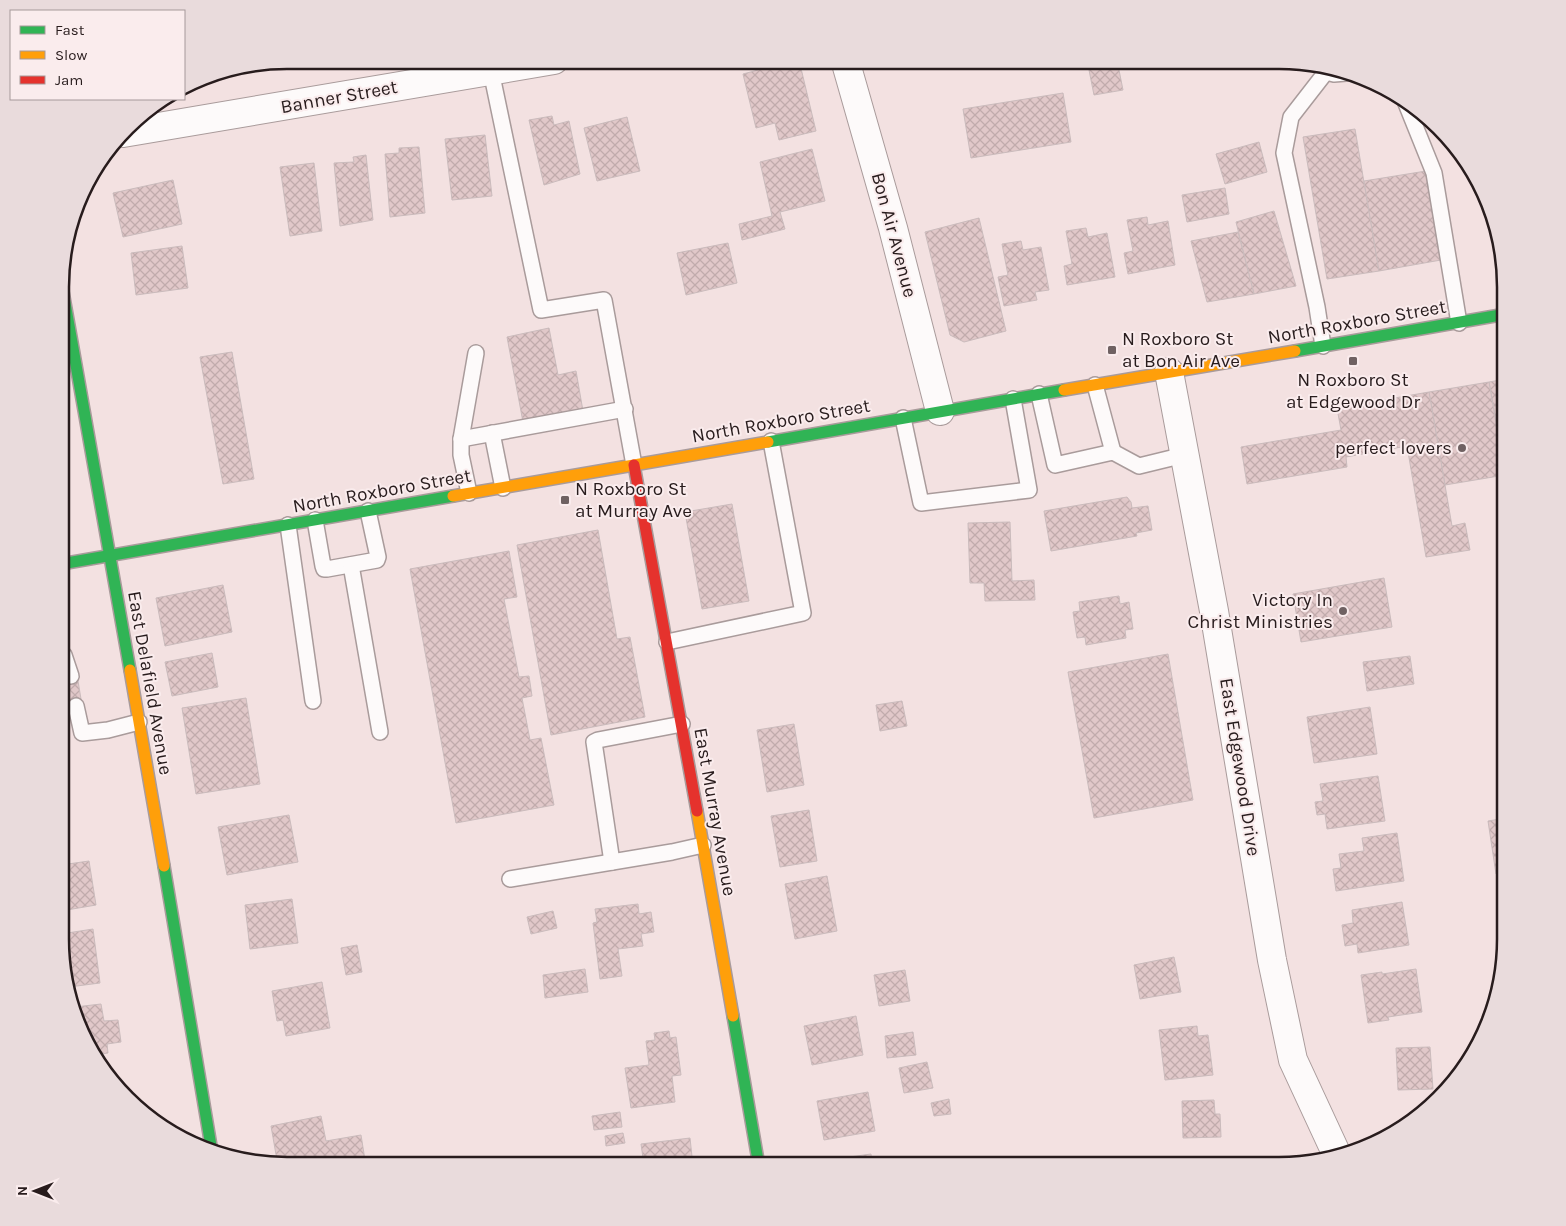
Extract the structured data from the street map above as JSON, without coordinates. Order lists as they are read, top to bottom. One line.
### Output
{"streets":{"street":["Banner Street","Bon Air Avenue","North Roxboro Street","East Delafield Avenue","East Edgewood Drive","East Murray Avenue"]},"crossings":[["Bon Air Avenue","North Roxboro Street"],["North Roxboro Street","East Delafield Avenue"],["North Roxboro Street","East Edgewood Drive"],["North Roxboro Street","East Murray Avenue"]],"places":{"transit":["N Roxboro St at Bon Air Ave","N Roxboro St at Edgewood Dr","N Roxboro St at Murray Ave"],"other":["perfect lovers","Victory In Christ Ministries"]},"legend":["Fast","Slow","Jam"],"north":"left"}
